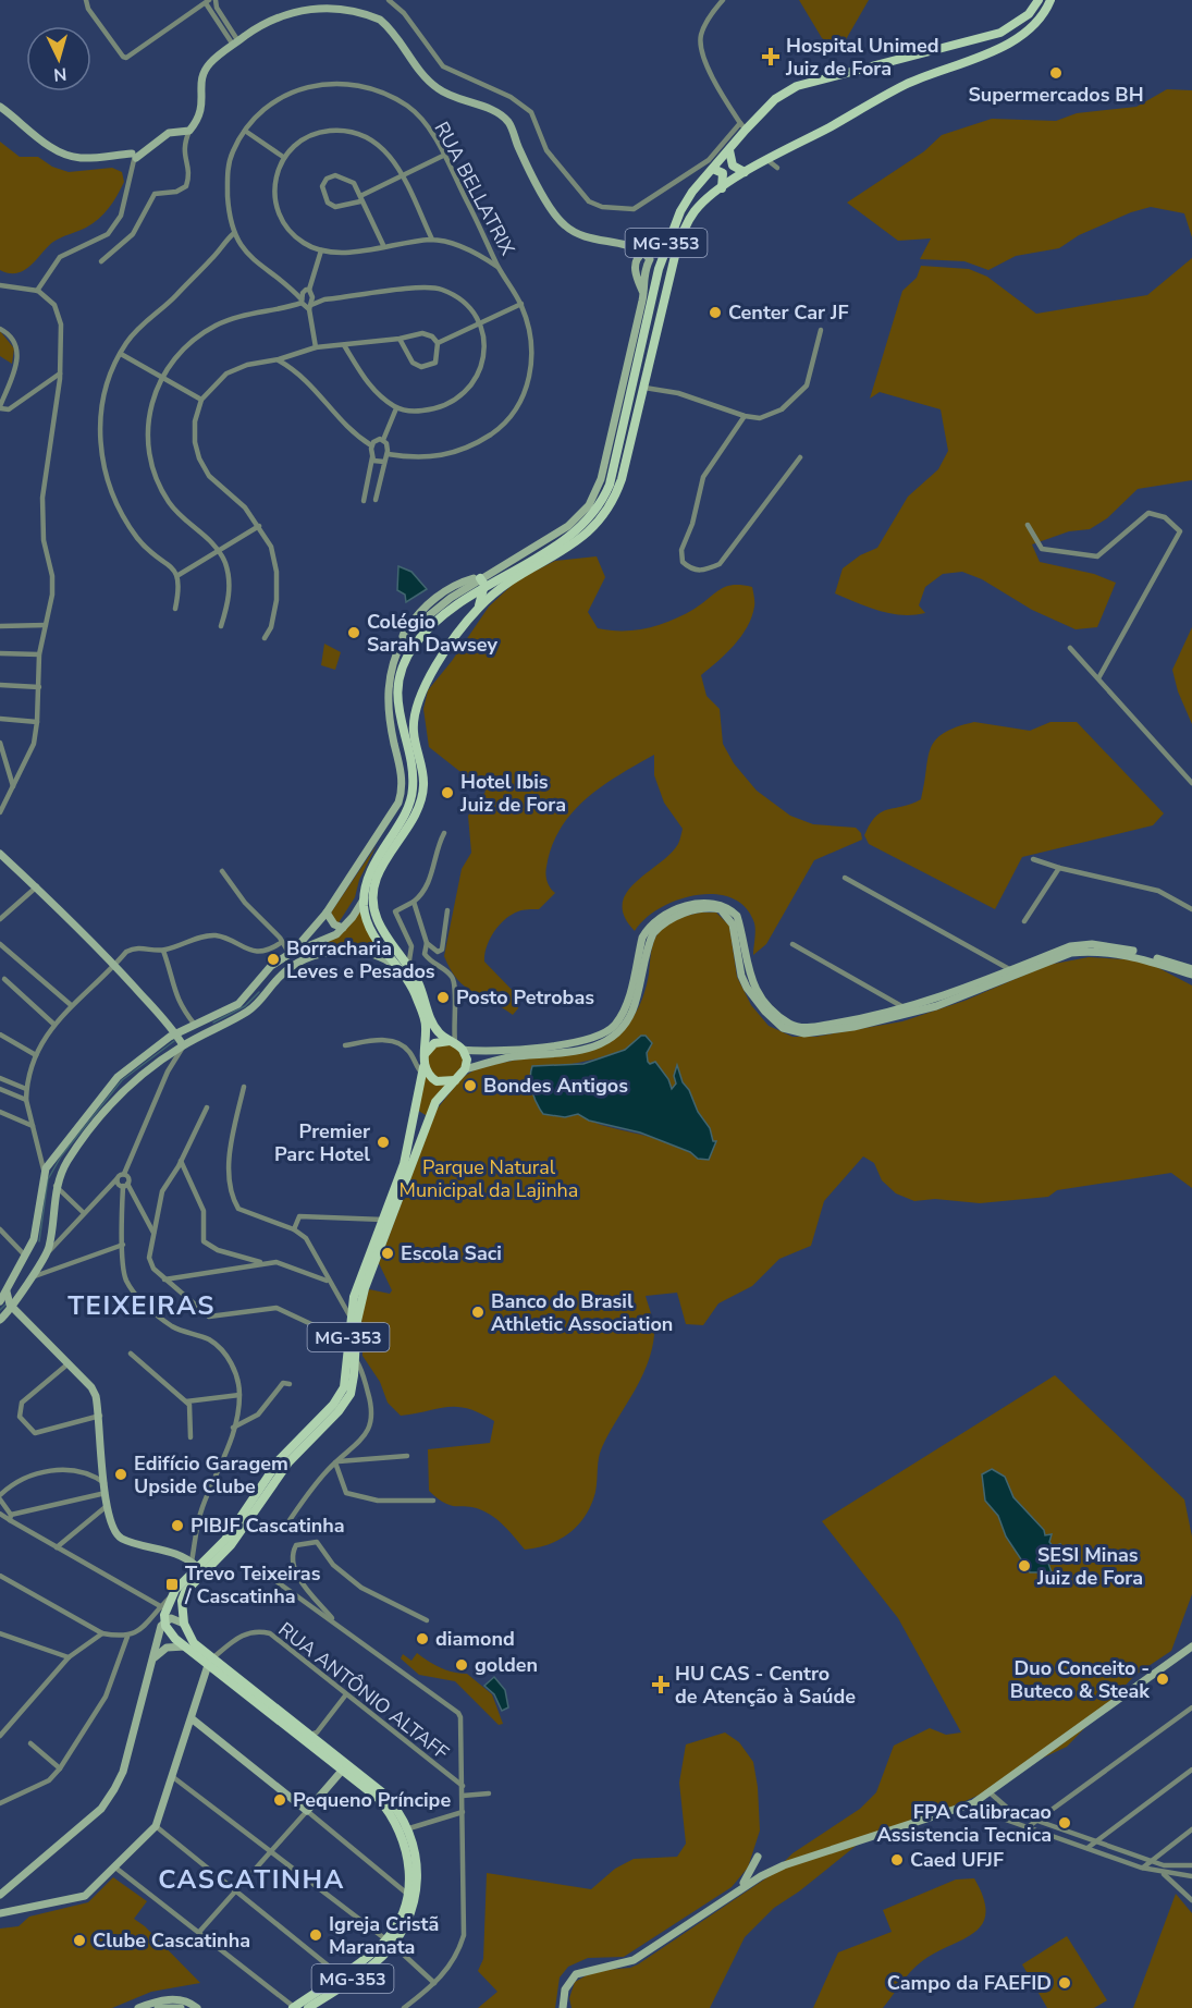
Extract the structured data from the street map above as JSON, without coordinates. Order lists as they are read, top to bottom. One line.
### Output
{"streets":{"main road":["MG-353"],"street":["RUA BELLATRIX","RUA ANTÔNIO ALTAFF"]},"crossings":[["MG-353","RUA ANTÔNIO ALTAFF"]],"districts":["TEIXEIRAS","CASCATINHA"],"parks":["Parque Natural Municipal da Lajinha"],"places":{"health":["Hospital Unimed Juiz de Fora","HU CAS - Centro de Atenção à Saúde"],"other":["Supermercados BH","Center Car JF","Colégio Sarah Dawsey","Hotel Ibis Juiz de Fora","Borracharia Leves e Pesados","Posto Petrobas","Bondes Antigos","Premier Parc Hotel","Escola Saci","Banco do Brasil Athletic Association","Edifício Garagem Upside Clube","PIBJF Cascatinha","SESI Minas Juiz de Fora","diamond","golden","Duo Conceito - Buteco & Steak","Pequeno Príncipe","FPA Calibracao Assistencia Tecnica","Caed UFJF","Igreja Cristã Maranata","Clube Cascatinha","Campo da FAEFID"],"transit":["Trevo Teixeiras / Cascatinha"]},"north":"bottom"}
